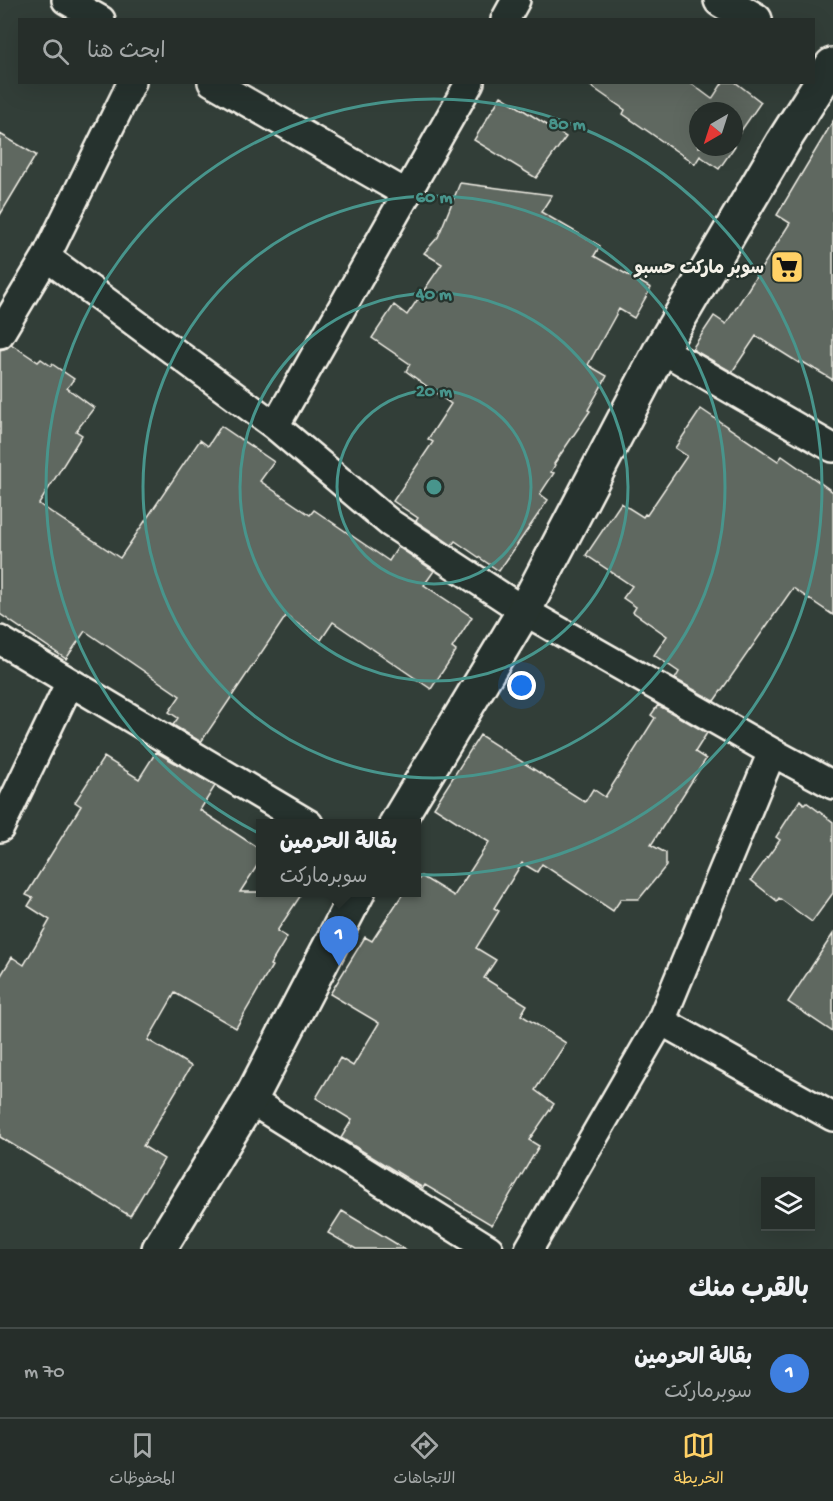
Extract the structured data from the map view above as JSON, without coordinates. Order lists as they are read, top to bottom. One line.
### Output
{"places":{"supermarket":["سوبر ماركت حسبو"]},"north":"bottom left","page":{"search":"ابحث هنا","popup":["بقالة الحرمين","سوبرماركت"],"pins":"1","heading":"بالقرب منك","list":[{"mark":"1","name":"بقالة الحرمين","note":"سوبرماركت","value":"70 m"}],"nav":["الخريطة","الاتجاهات","المحفوظات"]},"rings":["80 m","60 m","40 m","20 m"]}
